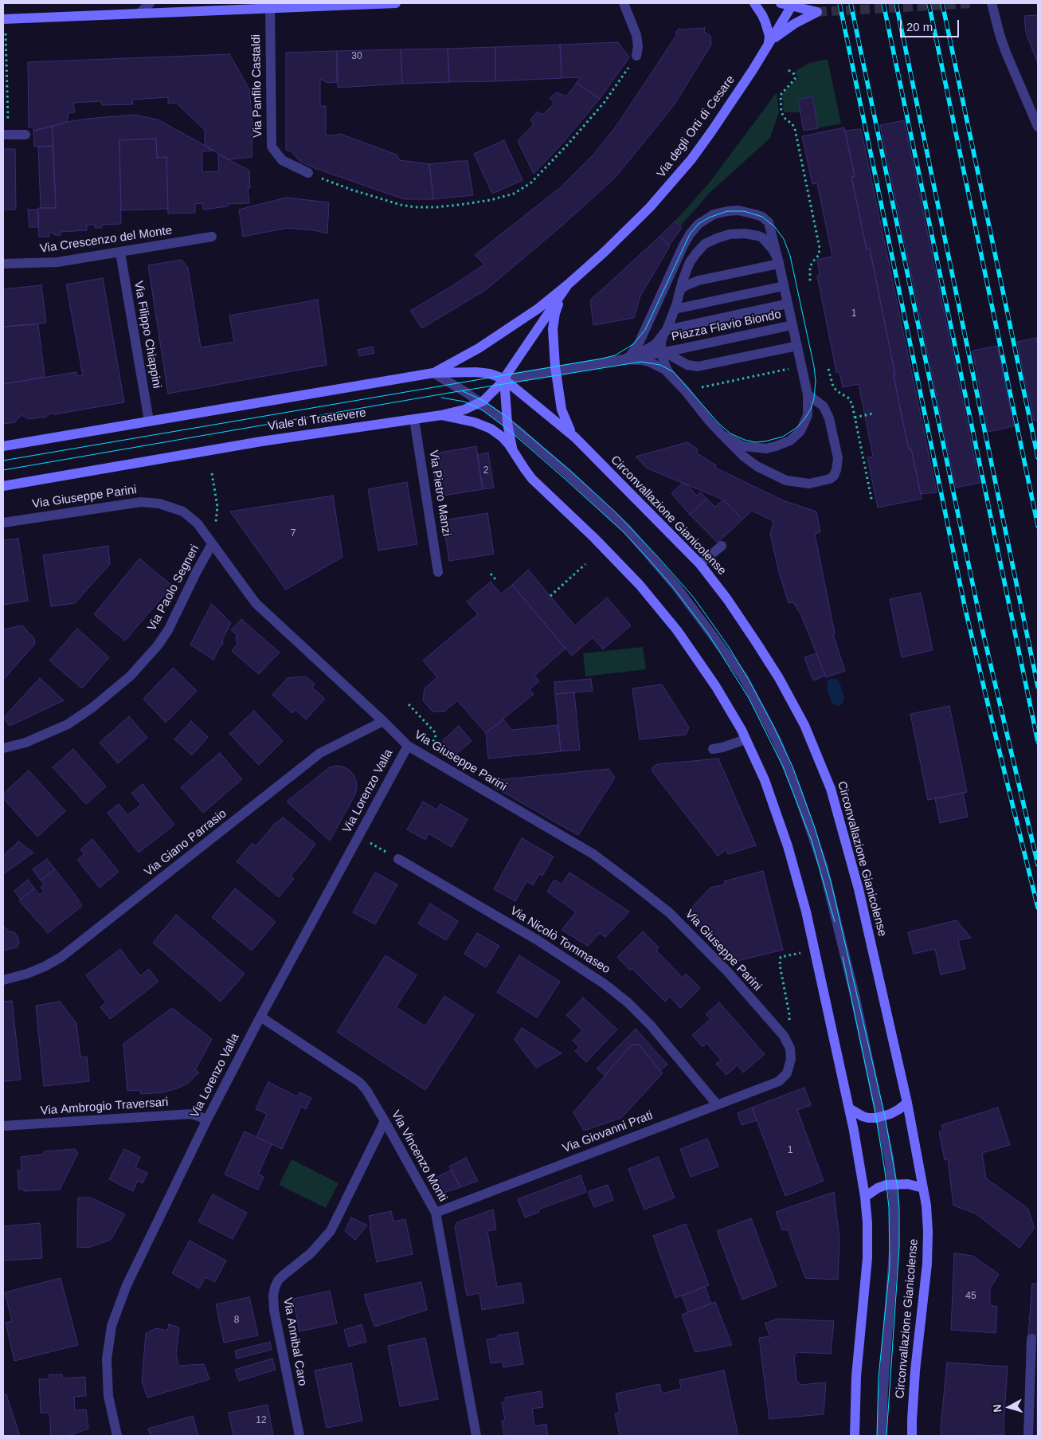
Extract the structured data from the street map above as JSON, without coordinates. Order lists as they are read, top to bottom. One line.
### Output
{"streets":{"main road":["Via degli Orti di Cesare","Viale di Trastevere","Circonvallazione Gianicolense"],"street":["Via Panfilo Castaldi","Via Crescenzo del Monte","Piazza Flavio Biondo","Via Filippo Chiappini","Via Pietro Manzi","Via Giuseppe Parini","Via Paolo Segneri","Via Lorenzo Valla","Via Giano Parrasio","Via Nicolò Tommaseo","Via Ambrogio Traversari","Via Giovanni Prati","Via Vincenzo Monti","Via Annibal Caro"]},"crossings":[["Via degli Orti di Cesare","Viale di Trastevere"],["Via degli Orti di Cesare","Circonvallazione Gianicolense"],["Via Crescenzo del Monte","Via Filippo Chiappini"],["Viale di Trastevere","Via Pietro Manzi"],["Viale di Trastevere","Circonvallazione Gianicolense"],["Via Giuseppe Parini","Via Paolo Segneri"],["Via Giuseppe Parini","Via Lorenzo Valla"],["Via Giuseppe Parini","Via Giano Parrasio"],["Via Giuseppe Parini","Via Giovanni Prati"],["Via Lorenzo Valla","Via Ambrogio Traversari"],["Via Lorenzo Valla","Via Vincenzo Monti"],["Via Nicolò Tommaseo","Via Giovanni Prati"],["Via Giovanni Prati","Via Vincenzo Monti"],["Via Vincenzo Monti","Via Annibal Caro"]],"house_numbers":["30","1","2","7","1","45","8","12"],"scale_bar":"20 m","north":"left"}
